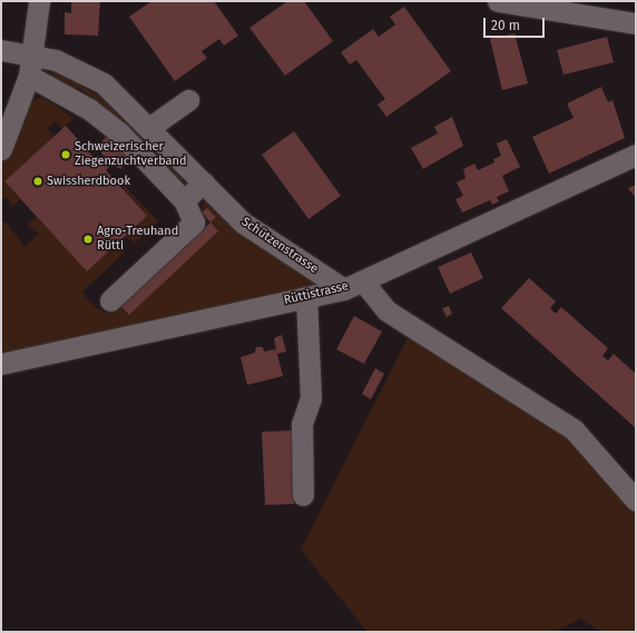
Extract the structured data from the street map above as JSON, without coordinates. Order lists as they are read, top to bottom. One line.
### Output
{"streets":{"street":["Schützenstrasse","Rüttistrasse"]},"crossings":[["Schützenstrasse","Rüttistrasse"]],"places":["Schweizerischer Ziegenzuchtverband","Swissherdbook","Agro-Treuhand Rütti"],"scale_bar":"20 m"}
